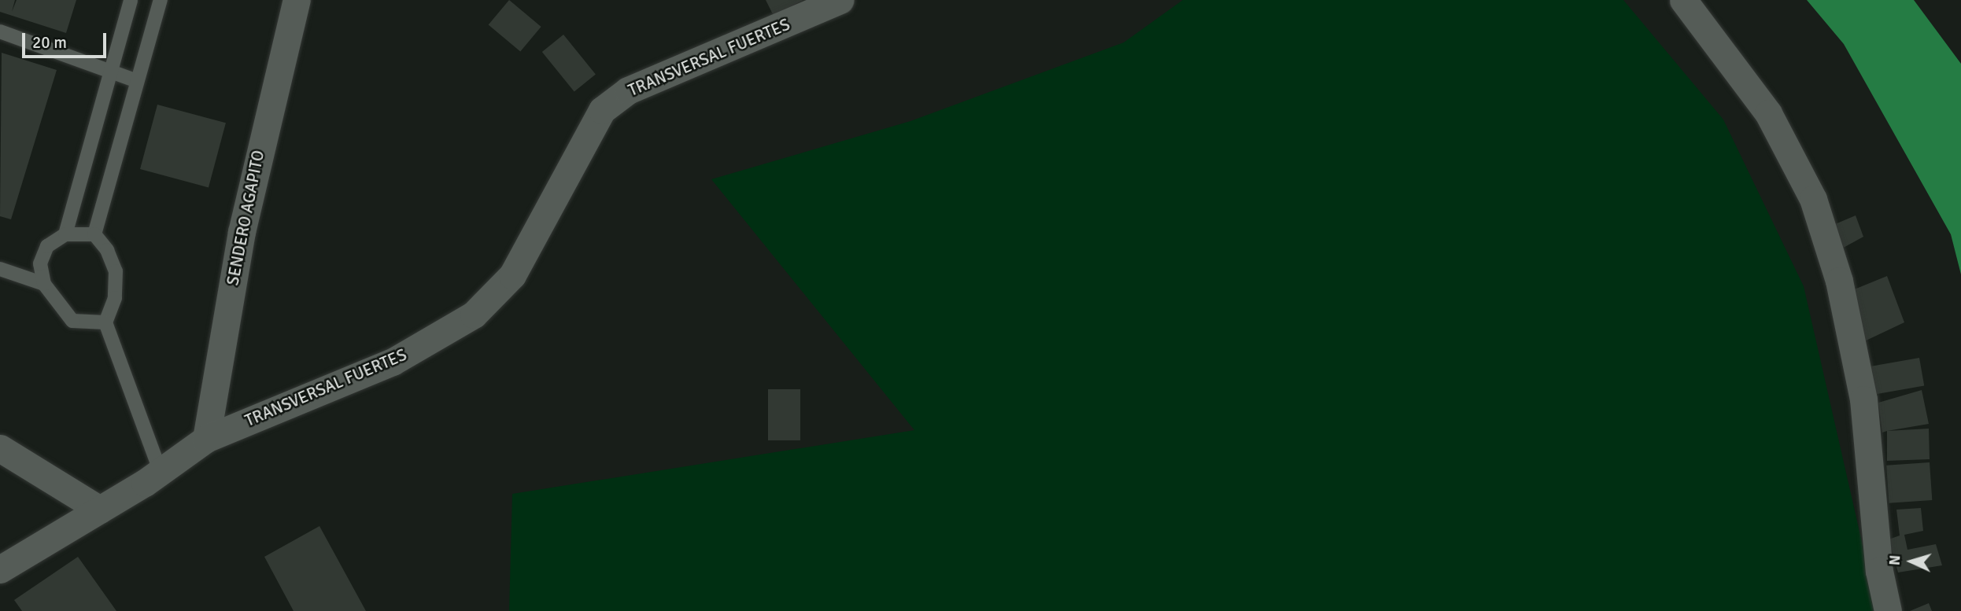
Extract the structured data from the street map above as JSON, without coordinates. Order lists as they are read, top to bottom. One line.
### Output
{"streets":{"street":["TRANSVERSAL FUERTES","SENDERO AGAPITO"]},"crossings":[["TRANSVERSAL FUERTES","SENDERO AGAPITO"]],"scale_bar":"20 m","north":"left"}
